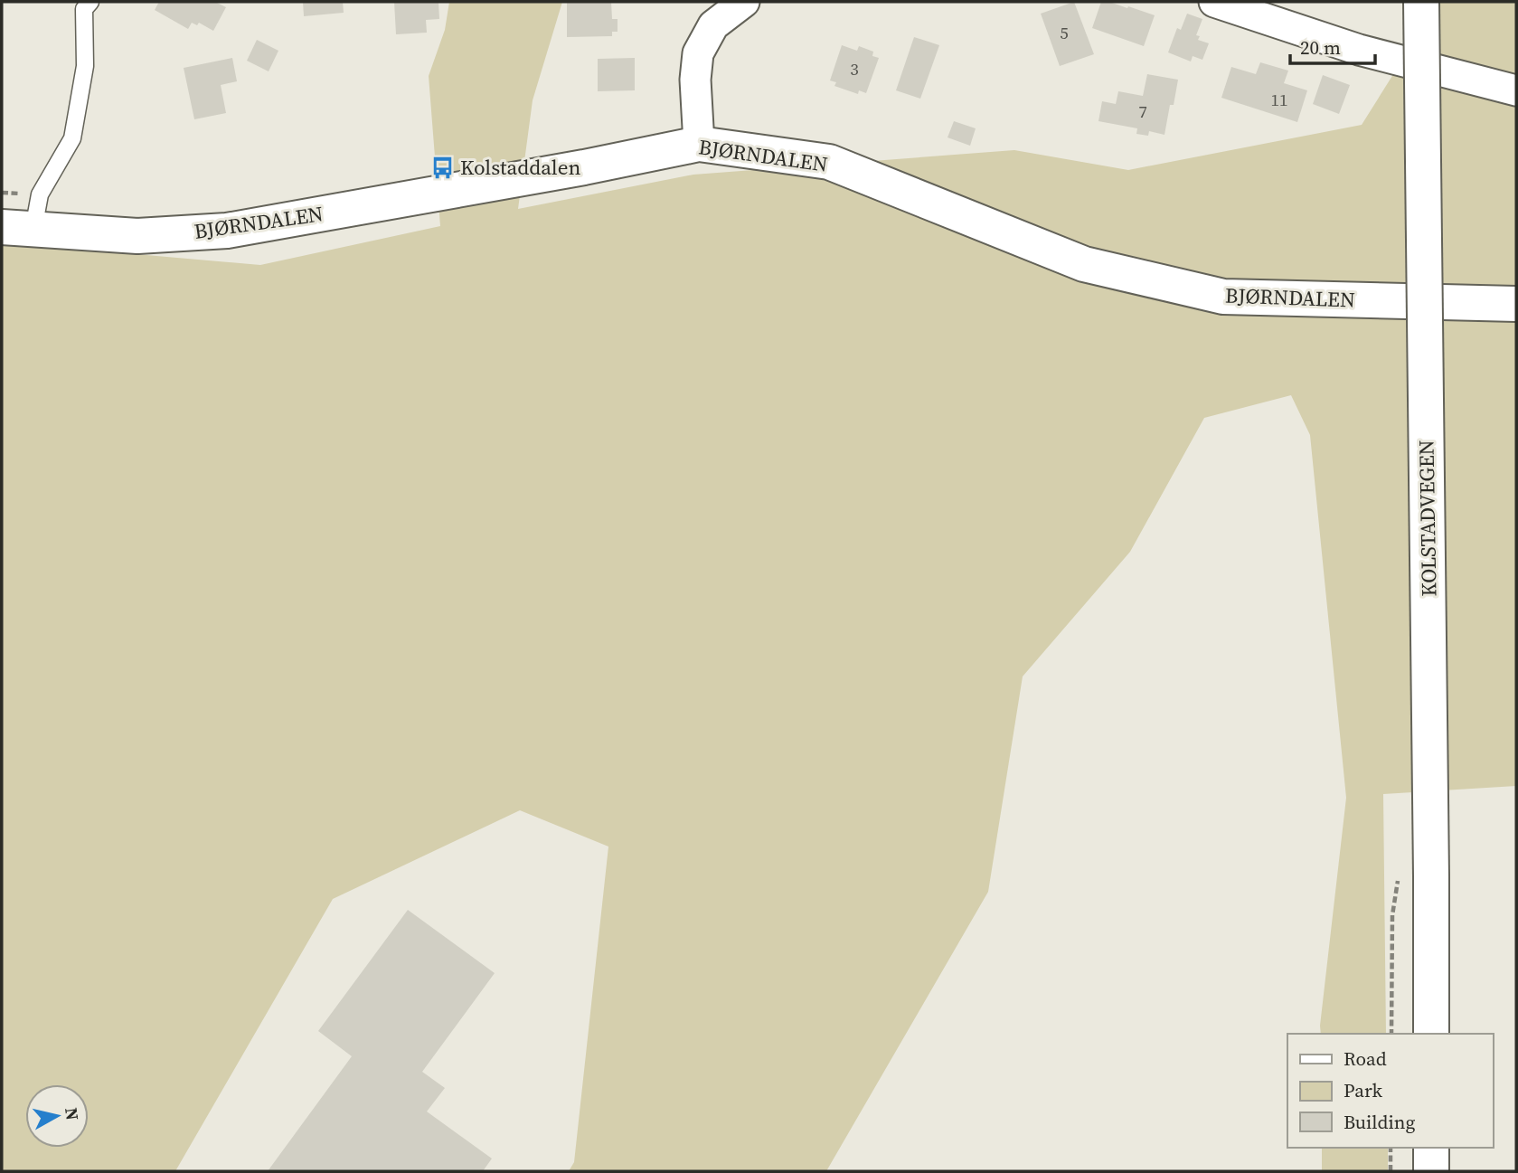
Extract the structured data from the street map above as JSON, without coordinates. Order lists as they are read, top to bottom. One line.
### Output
{"streets":{"main road":["BJØRNDALEN","KOLSTADVEGEN"]},"places":{"bus stop":["Kolstaddalen"]},"house_numbers":["5","3","11","7"],"legend":["Road","Park","Building"],"scale_bar":"20 m","north":"right"}
